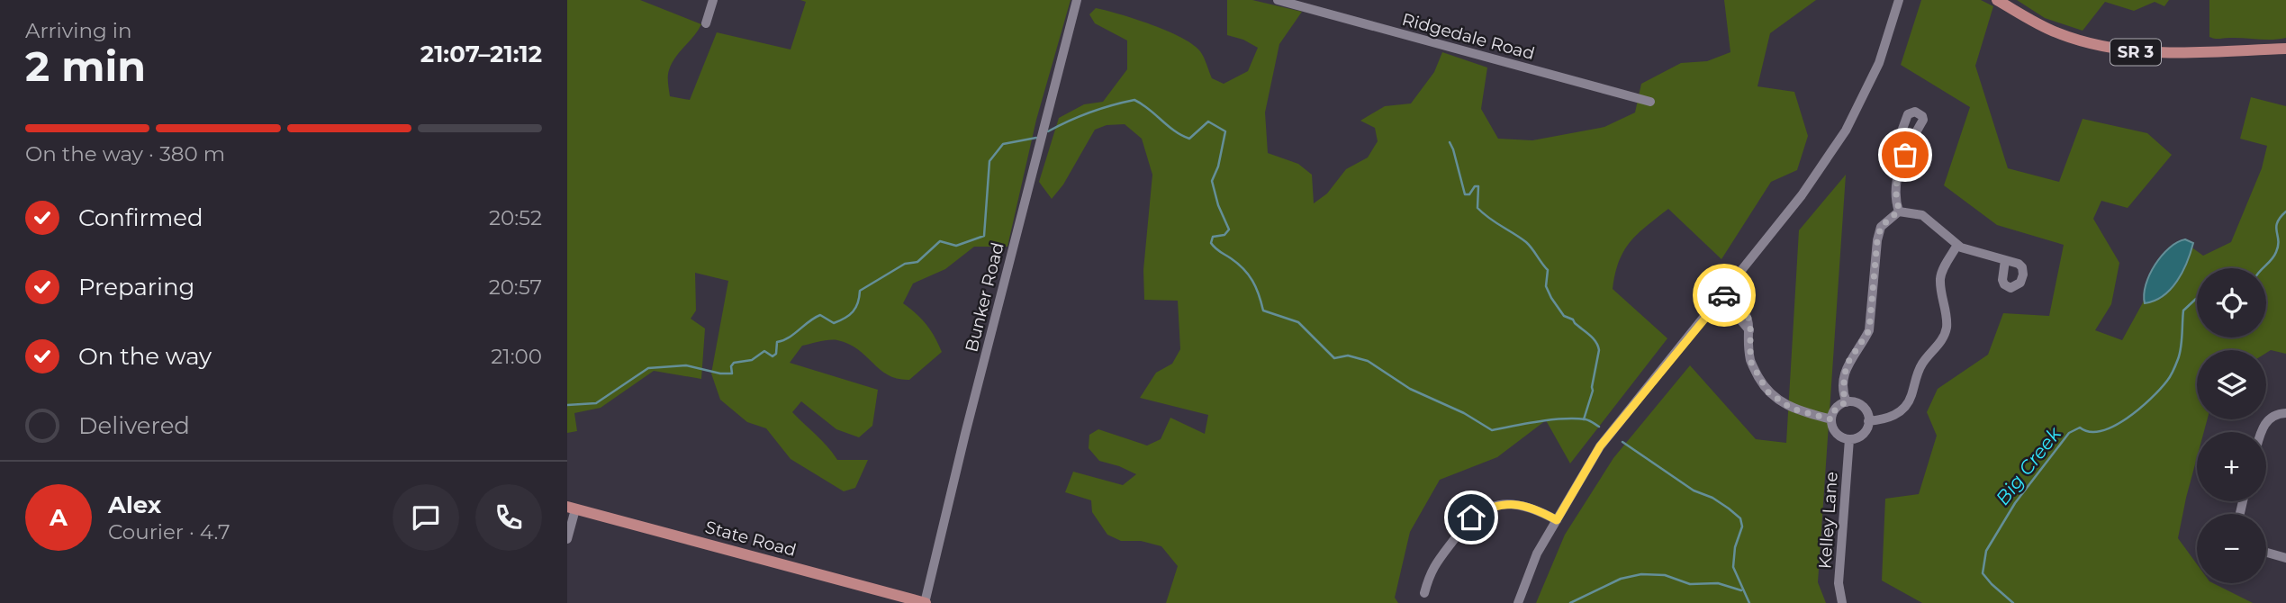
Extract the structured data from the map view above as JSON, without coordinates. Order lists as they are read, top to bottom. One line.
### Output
{"streets":{"main road":["SR 3","State Road"],"street":["Ridgedale Road","Bunker Road","Kelley Lane"]},"crossings":[["Bunker Road","State Road"]],"water":["Big Creek"],"page":{"heading":["2 min","Arriving in","21:07–21:12"],"panel":["Alex","Courier · 4.7"],"bar":"On the way · 380 m","list":[["Confirmed","20:52"],["Preparing","20:57"],["On the way","21:00"],"Delivered"],"map_buttons":["+","−"],"round":"A"}}
